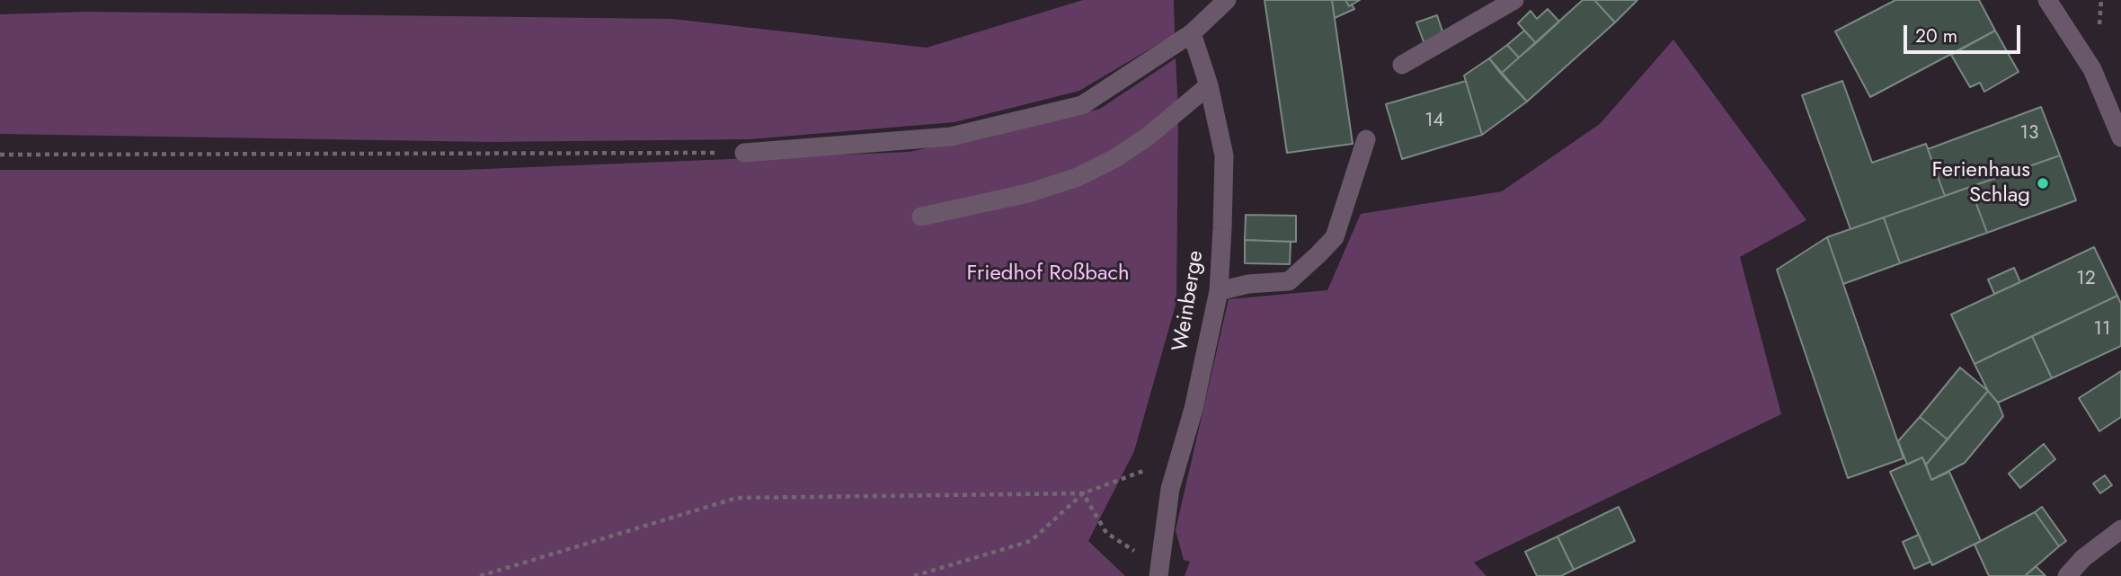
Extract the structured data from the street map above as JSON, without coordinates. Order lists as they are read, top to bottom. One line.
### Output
{"streets":{"street":["Weinberge"]},"parks":["Friedhof Roßbach"],"places":["Ferienhaus Schlag"],"house_numbers":["14","13","12","11"],"scale_bar":"20 m"}
